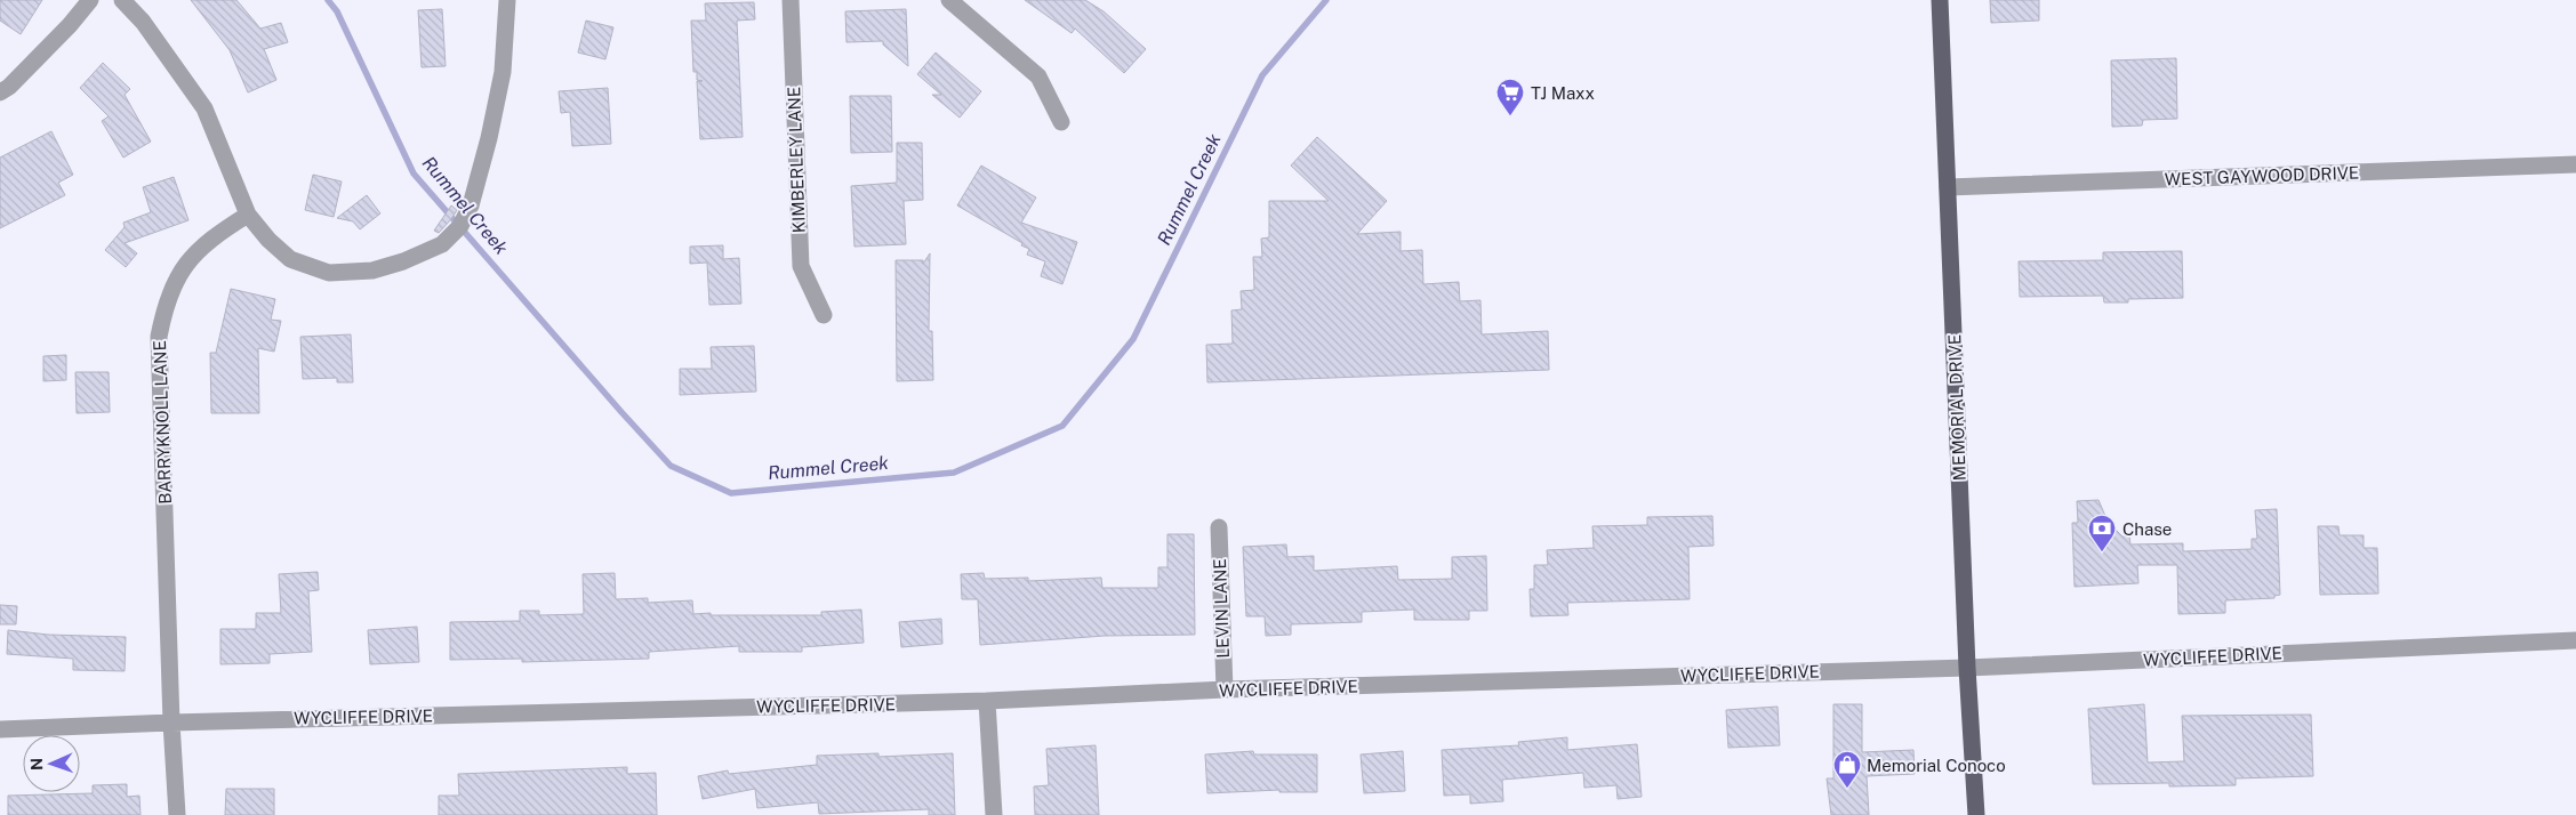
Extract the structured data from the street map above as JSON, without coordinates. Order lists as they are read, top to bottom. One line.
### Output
{"streets":{"main road":["MEMORIAL DRIVE"],"street":["KIMBERLEY LANE","WEST GAYWOOD DRIVE","BARRYKNOLL LANE","LEVIN LANE","WYCLIFFE DRIVE"]},"crossings":[["WEST GAYWOOD DRIVE","MEMORIAL DRIVE"],["MEMORIAL DRIVE","WYCLIFFE DRIVE"],["BARRYKNOLL LANE","WYCLIFFE DRIVE"],["LEVIN LANE","WYCLIFFE DRIVE"]],"water":["Rummel Creek"],"places":{"supermarket":["TJ Maxx"],"bank":["Chase"],"shop":["Memorial Conoco"]},"north":"left"}
